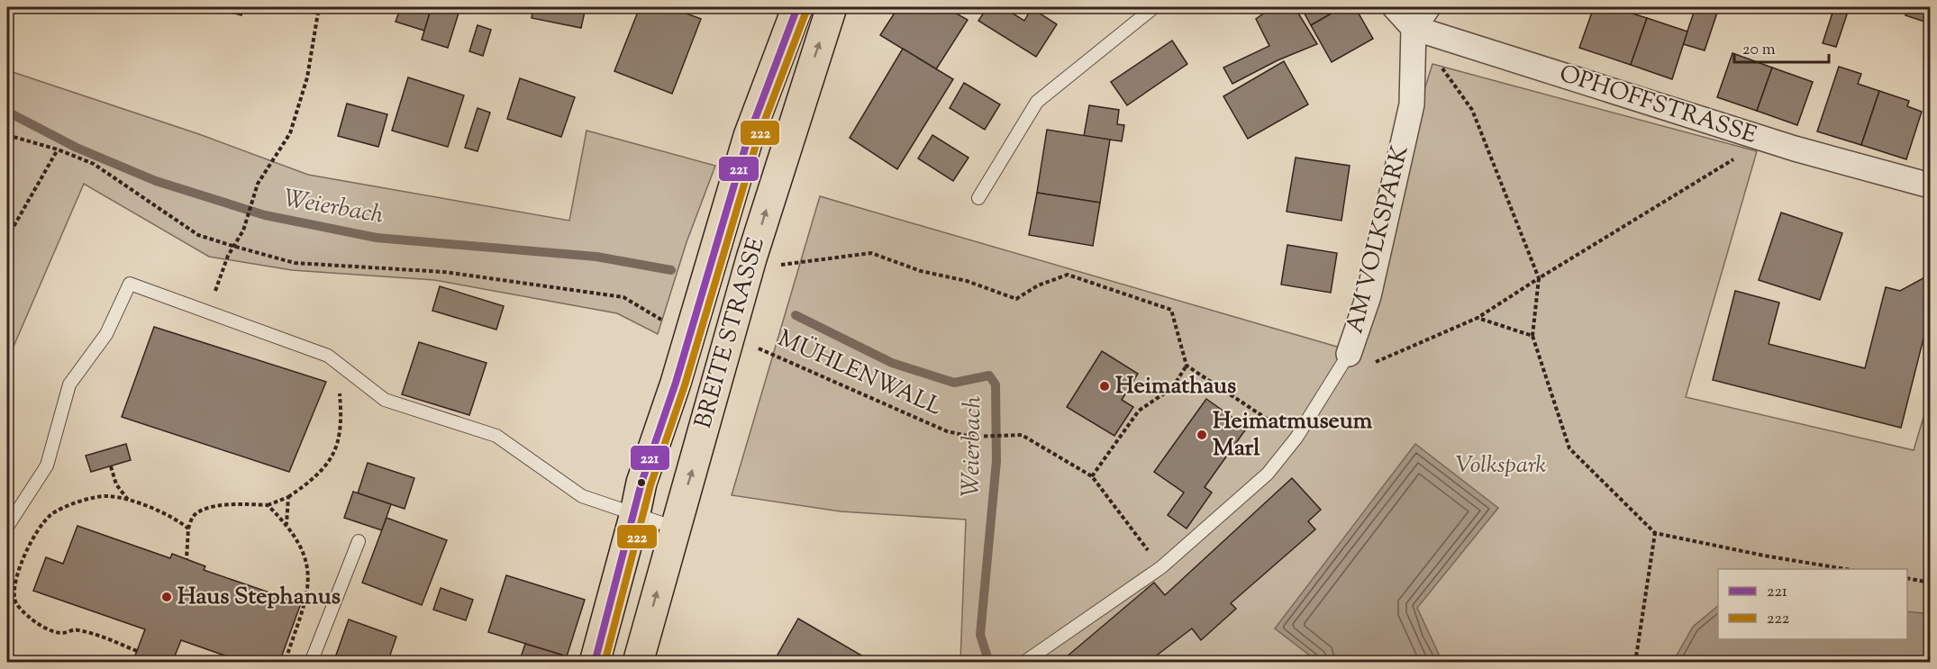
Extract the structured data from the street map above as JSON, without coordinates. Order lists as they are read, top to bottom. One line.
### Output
{"streets":{"main road":["BREITE STRASSE"],"street":["OPHOFFSTRASSE","AM VOLKSPARK"],"path":["MÜHLENWALL"]},"crossings":[["OPHOFFSTRASSE","AM VOLKSPARK"]],"water":["Weierbach"],"parks":["Volkspark"],"places":["Heimathaus","Heimatmuseum Marl","Haus Stephanus"],"lines":["transit line 221","transit line 222"],"legend":["221","222"],"scale_bar":"20 m"}
